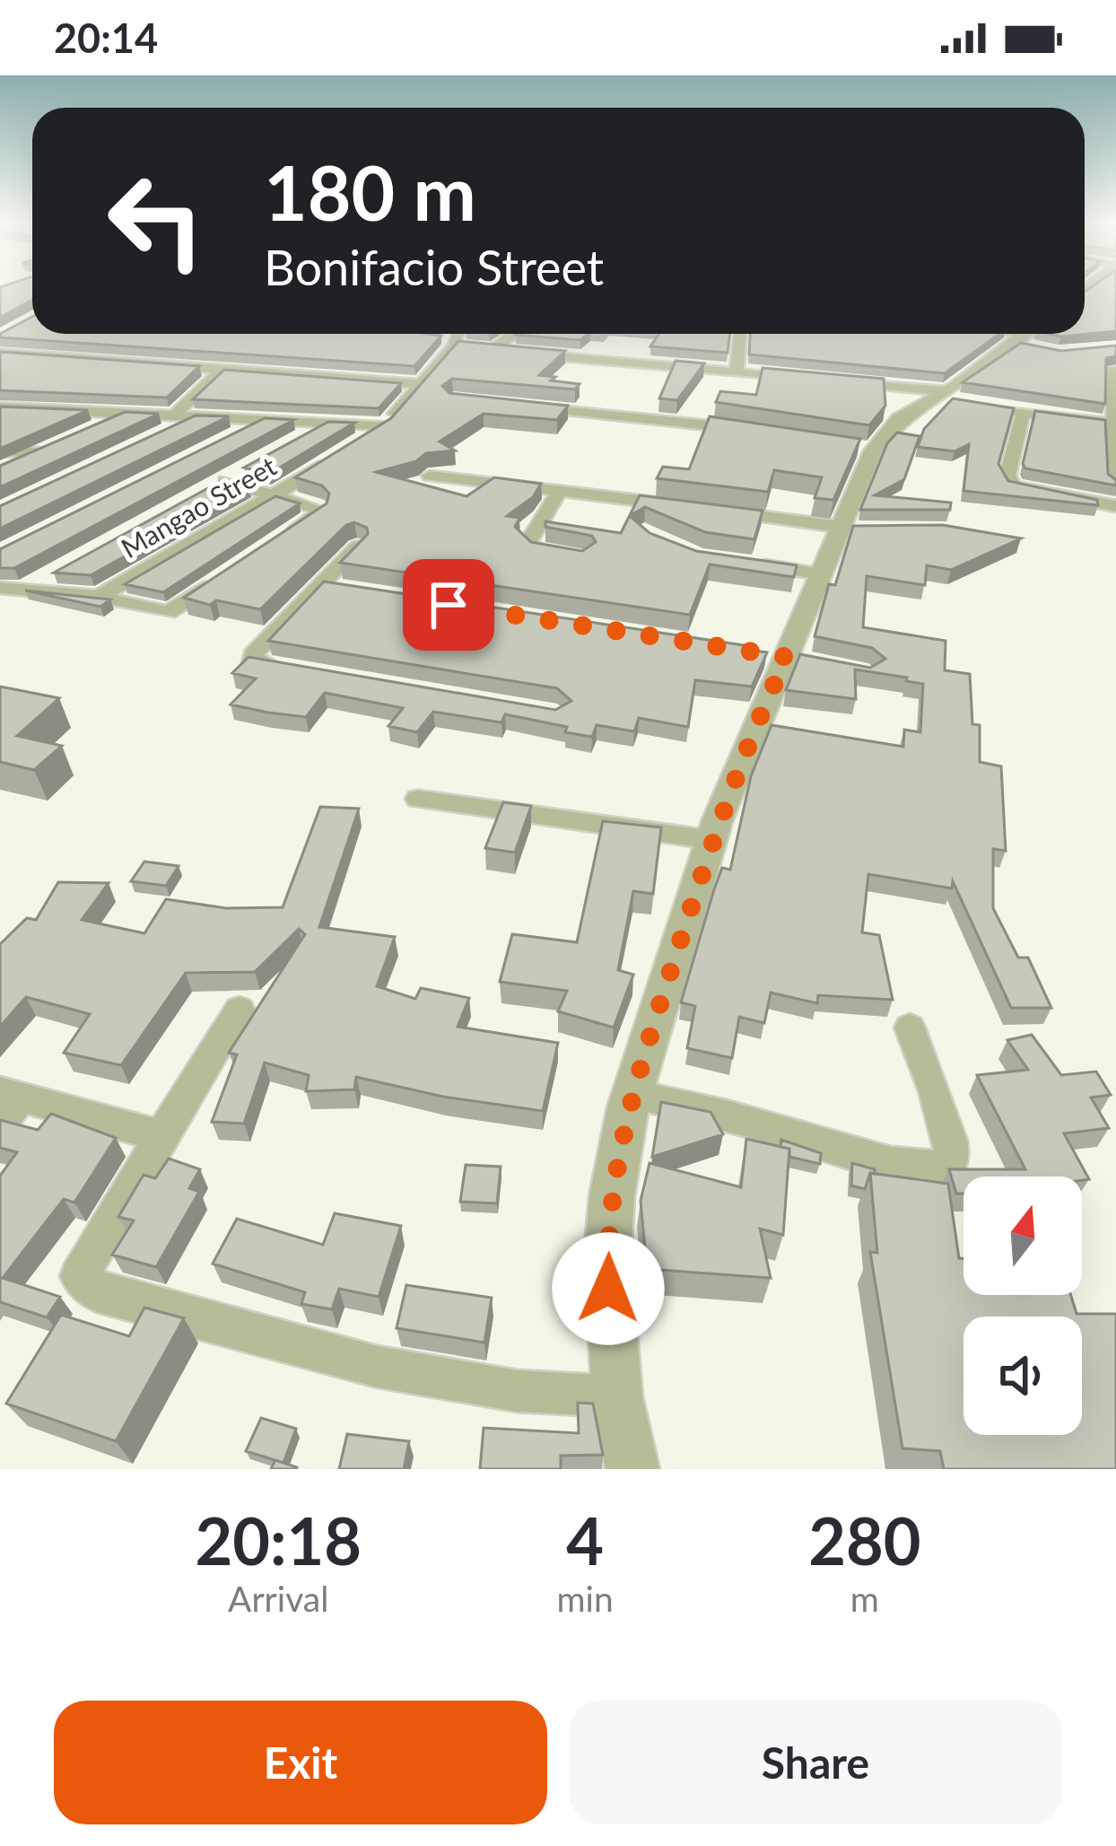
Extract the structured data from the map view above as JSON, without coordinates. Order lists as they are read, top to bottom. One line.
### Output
{"streets":{"street":["Mangao Street"]},"north":"top","page":{"status":"20:14","turn":["180 m","Bonifacio Street"],"eta":["20:18","Arrival","4","min","280","m"],"buttons":["Exit","Share"]}}
